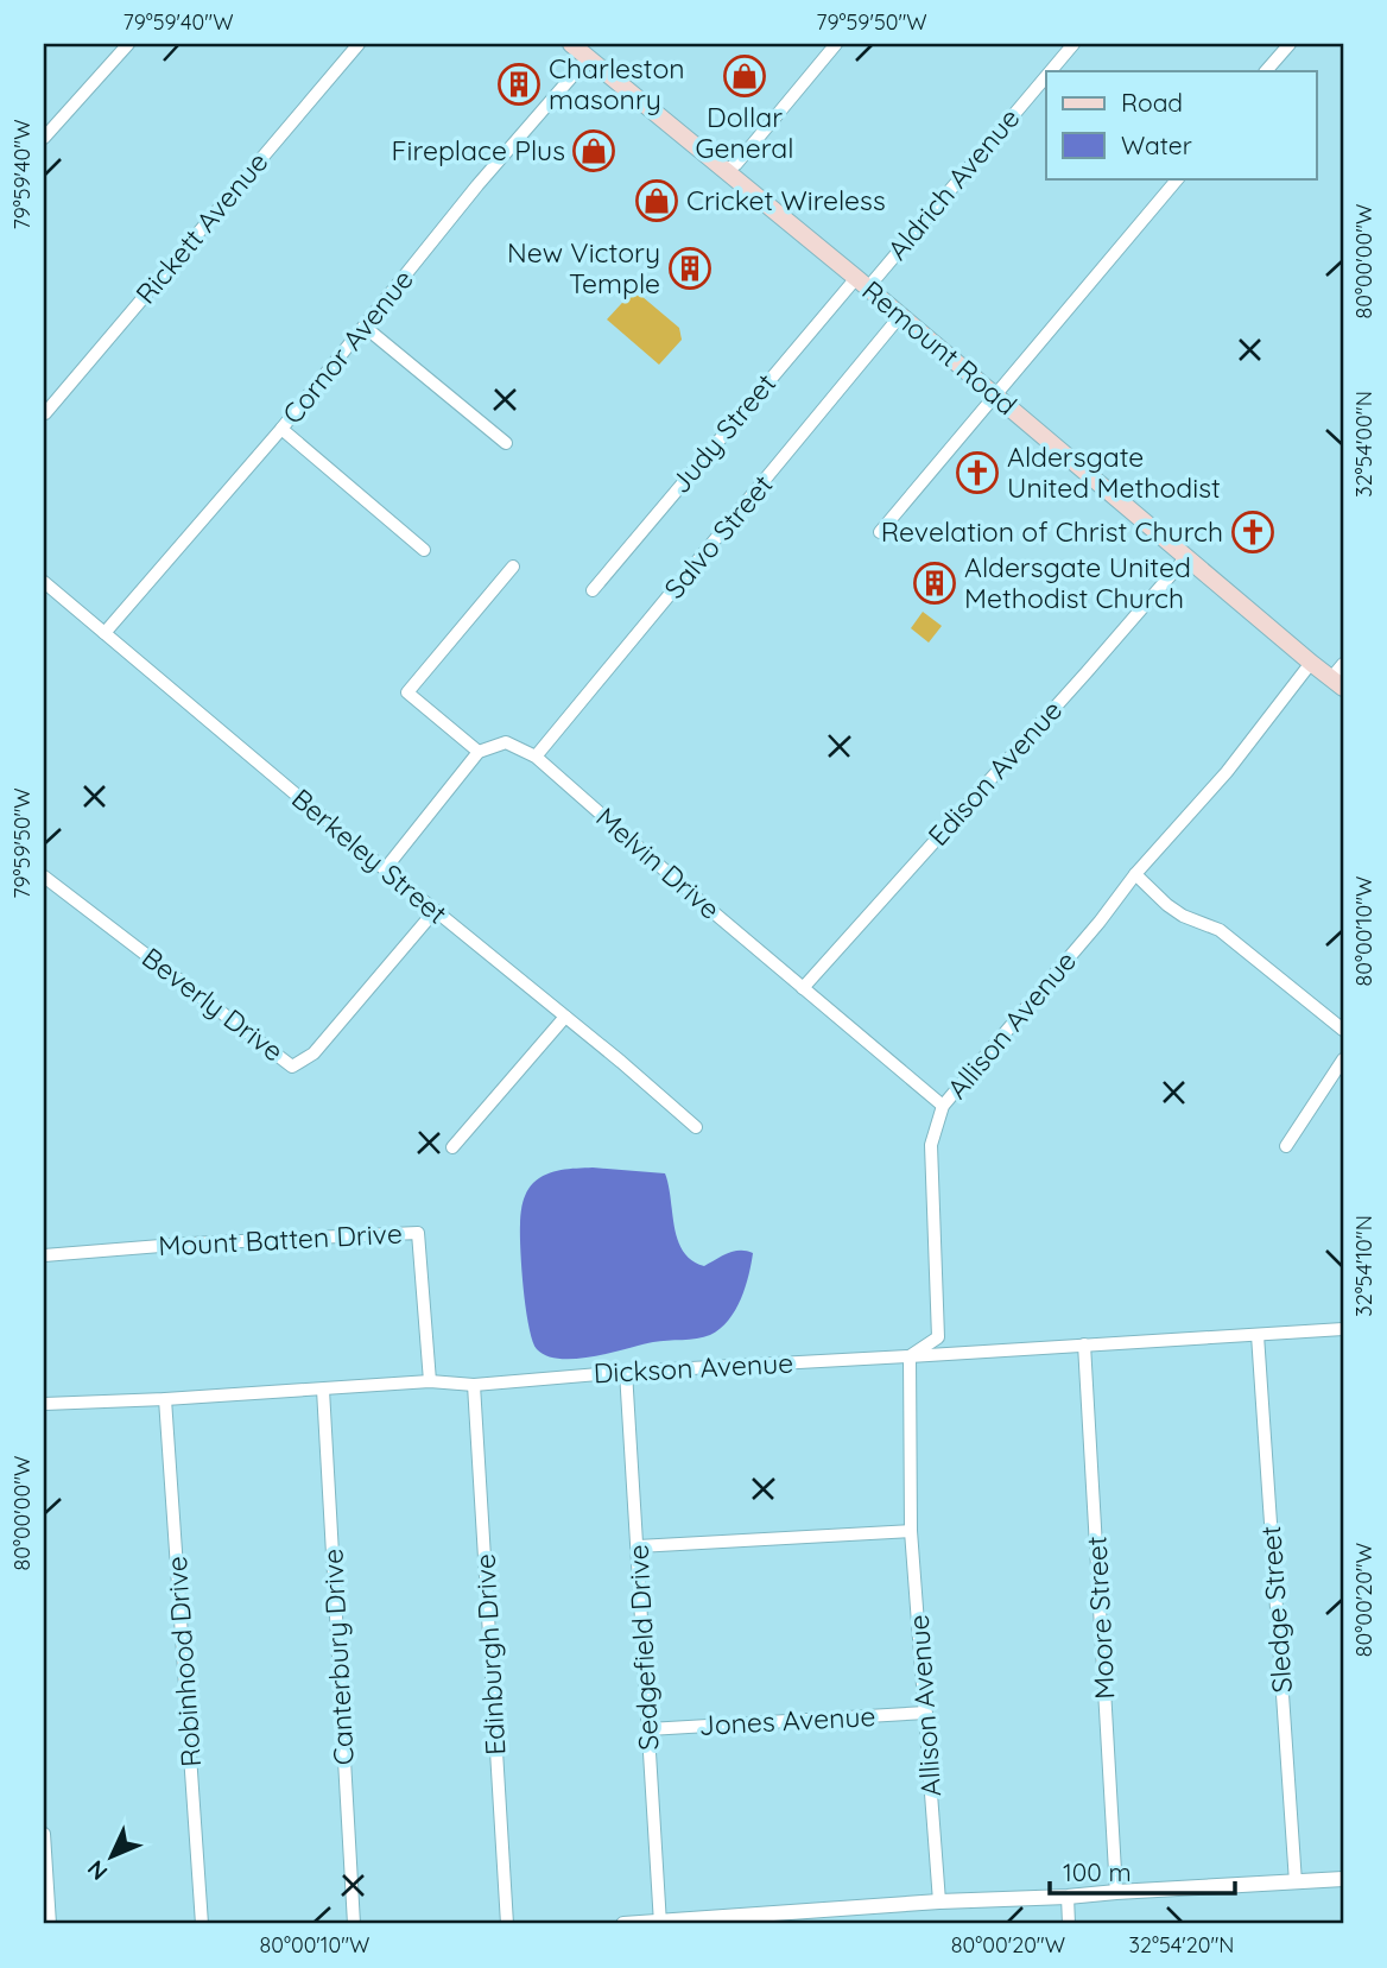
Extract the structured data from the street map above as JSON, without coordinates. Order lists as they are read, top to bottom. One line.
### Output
{"streets":{"main road":["Remount Road"],"street":["Aldrich Avenue","Rickett Avenue","Cornor Avenue","Judy Street","Salvo Street","Edison Avenue","Berkeley Street","Melvin Drive","Beverly Drive","Allison Avenue","Mount Batten Drive","Dickson Avenue","Sledge Street","Moore Street","Sedgefield Drive","Edinburgh Drive","Canterbury Drive","Robinhood Drive","Jones Avenue"]},"crossings":[["Aldrich Avenue","Remount Road"],["Aldrich Avenue","Judy Street"],["Cornor Avenue","Remount Road"],["Cornor Avenue","Berkeley Street"],["Remount Road","Judy Street"],["Remount Road","Salvo Street"],["Remount Road","Edison Avenue"],["Remount Road","Allison Avenue"],["Salvo Street","Melvin Drive"],["Edison Avenue","Melvin Drive"],["Berkeley Street","Beverly Drive"],["Melvin Drive","Allison Avenue"],["Allison Avenue","Dickson Avenue"],["Allison Avenue","Jones Avenue"],["Mount Batten Drive","Dickson Avenue"],["Dickson Avenue","Sledge Street"],["Dickson Avenue","Moore Street"],["Dickson Avenue","Sedgefield Drive"],["Dickson Avenue","Edinburgh Drive"],["Dickson Avenue","Canterbury Drive"],["Dickson Avenue","Robinhood Drive"],["Sedgefield Drive","Jones Avenue"]],"places":{"shop":["Dollar General","Fireplace Plus","Cricket Wireless"],"building":["Charleston masonry","New Victory Temple","Aldersgate United Methodist Church"],"church":["Aldersgate United Methodist","Revelation of Christ Church"]},"legend":["Road","Water"],"scale_bar":"100 m","north":"bottom left","coordinates":["79°59'40\"W","79°59'50\"W","80°00'00\"W","32°54'00\"N","80°00'10\"W","32°54'10\"N","80°00'20\"W","32°54'20\"N"]}
